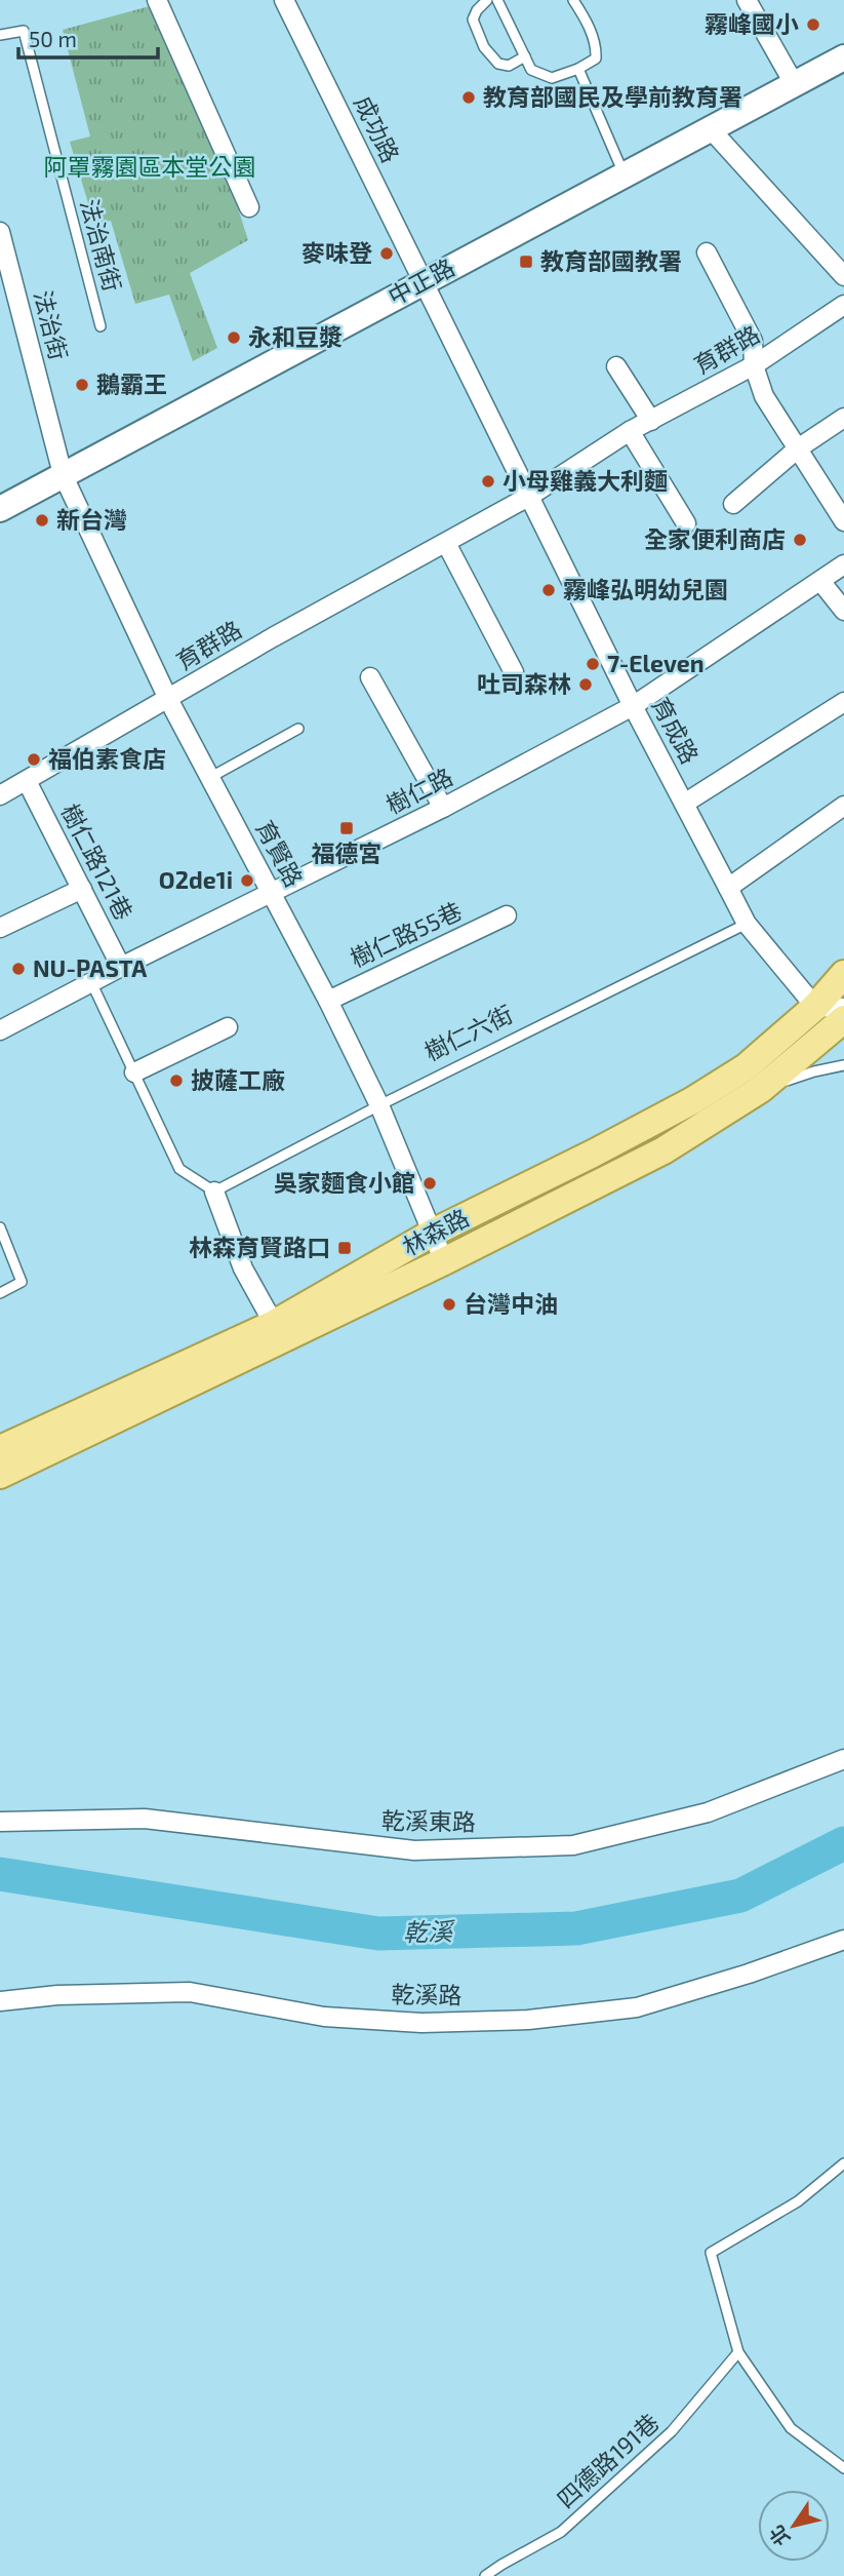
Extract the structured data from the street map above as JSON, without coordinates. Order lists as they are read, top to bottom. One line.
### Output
{"streets":{"main road":["林森路"],"street":["成功路","中正路","法治街","育群路","育成路","樹仁路","育賢路","樹仁路121巷","樹仁路55巷","乾溪東路","乾溪路"],"lane":["法治南街","樹仁六街","四德路191巷"]},"crossings":[["成功路","中正路"],["成功路","育成路"],["中正路","法治街"],["中正路","育成路"],["中正路","育賢路"],["法治街","育賢路"],["育群路","育成路"],["育群路","育賢路"],["育群路","樹仁路121巷"],["育成路","樹仁路"],["育成路","樹仁六街"],["育成路","林森路"],["樹仁路","育賢路"],["樹仁路","樹仁路121巷"],["育賢路","樹仁路55巷"],["育賢路","樹仁六街"],["育賢路","林森路"]],"water":["乾溪"],"parks":["阿罩霧園區本堂公園"],"places":{"other":["霧峰國小","教育部國民及學前教育署","麥味登","永和豆漿","鵝霸王","小母雞義大利麵","新台灣","全家便利商店","霧峰弘明幼兒園","7-Eleven","吐司森林","福伯素食店","O2de1i","NU-PASTA","披薩工廠","吳家麵食小館","台灣中油"],"transit":["教育部國教署","福德宮","林森育賢路口"]},"scale_bar":"50 m","north":"bottom left"}
